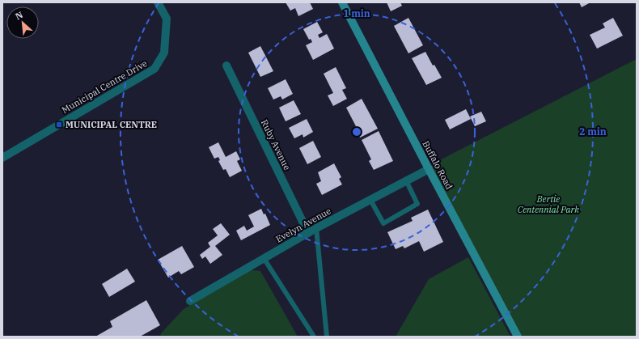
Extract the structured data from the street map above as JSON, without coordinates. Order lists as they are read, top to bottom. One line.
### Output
{"streets":{"street":["Municipal Centre Drive","Ruby Avenue","Buffalo Road","Evelyn Avenue"]},"crossings":[["Ruby Avenue","Evelyn Avenue"],["Buffalo Road","Evelyn Avenue"]],"parks":["Bertie Centennial Park"],"places":{"transit":["MUNICIPAL CENTRE"]},"north":"top left","rings":["1 min","2 min"]}
